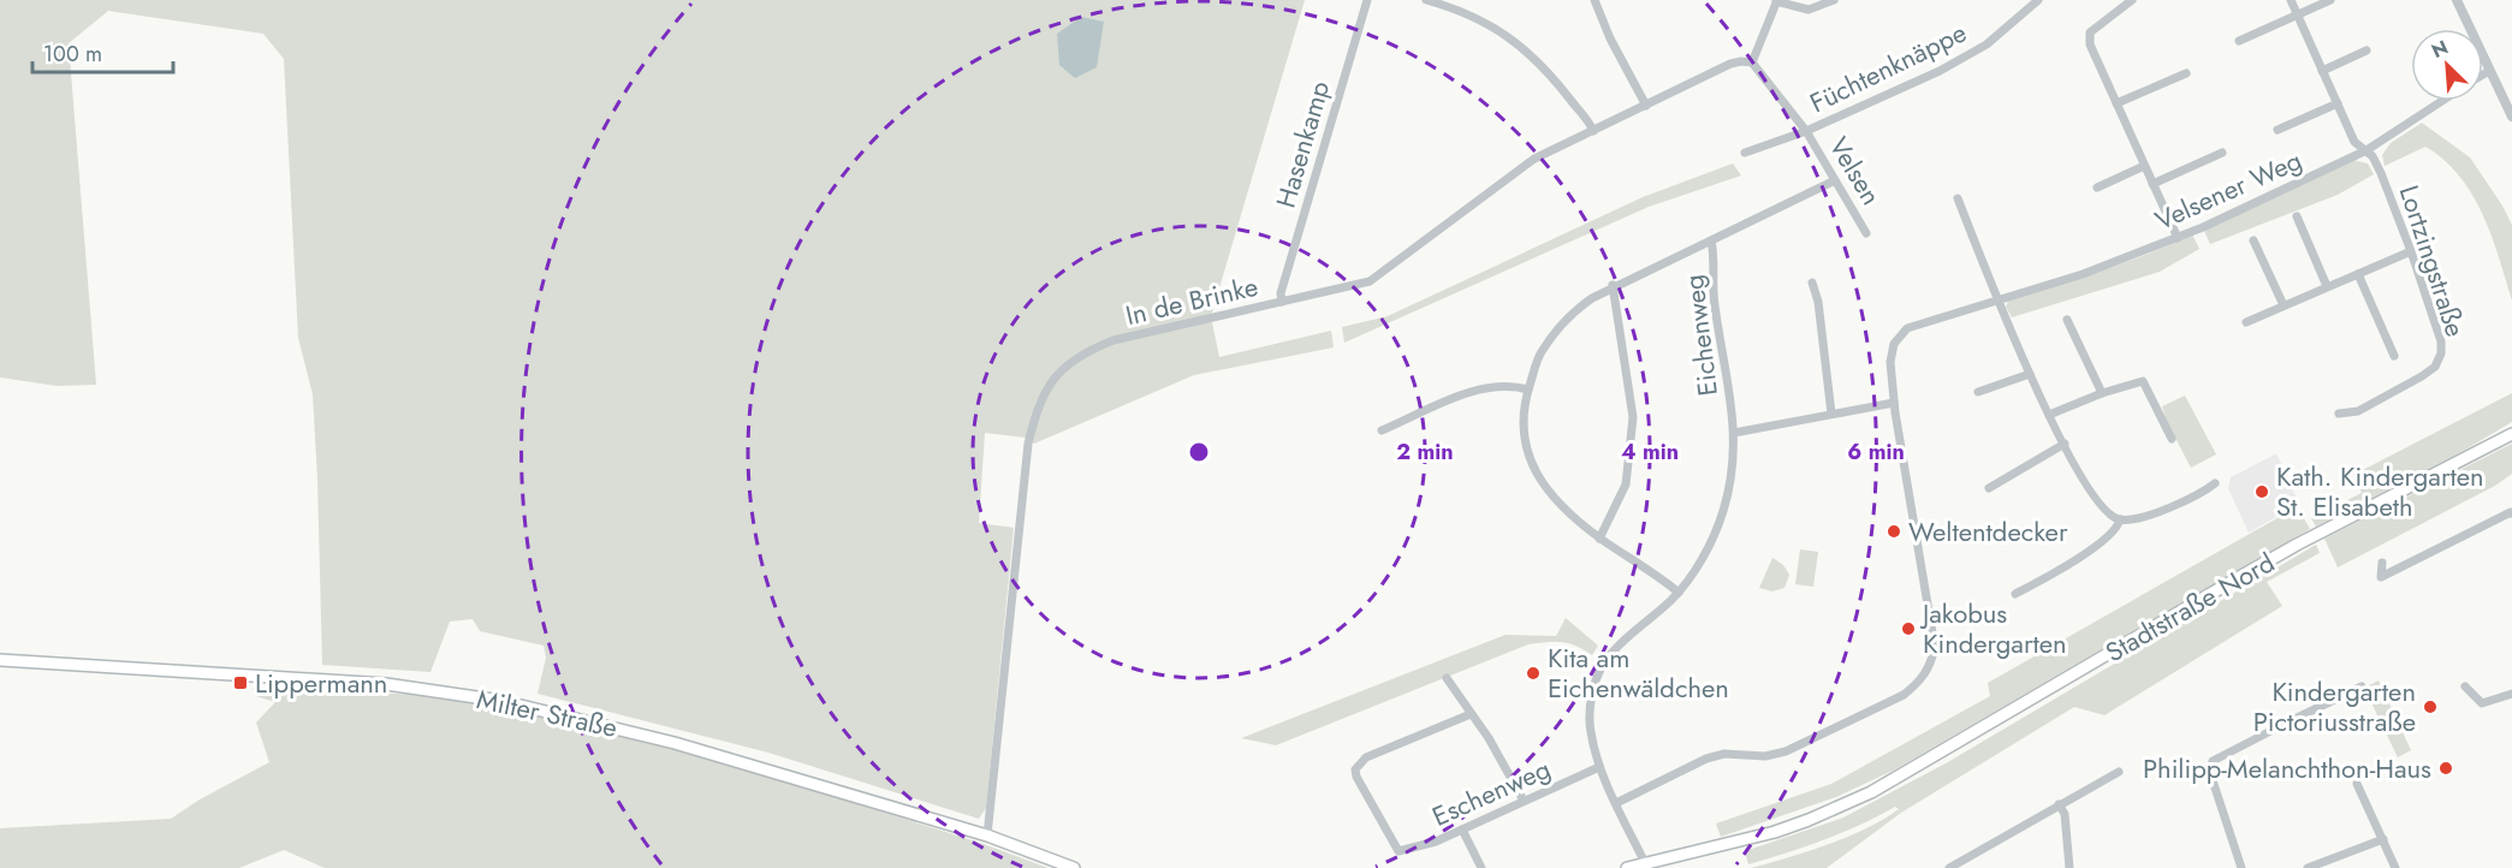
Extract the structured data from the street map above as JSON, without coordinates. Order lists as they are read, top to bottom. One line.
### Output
{"streets":{"main road":["Stadtstraße Nord","Milter Straße"],"street":["Füchtenknäppe","Hasenkamp","Velsen","Velsener Weg","Lortzingstraße","In de Brinke","Eichenweg","Eschenweg"]},"crossings":[["Füchtenknäppe","Velsen"],["Hasenkamp","In de Brinke"],["Velsen","In de Brinke"],["Velsen","Eichenweg"],["Velsener Weg","Lortzingstraße"],["In de Brinke","Milter Straße"],["Eichenweg","Stadtstraße Nord"],["Eichenweg","Eschenweg"]],"places":{"other":["Kath. Kindergarten St. Elisabeth","Weltentdecker","Jakobus Kindergarten","Kita am Eichenwäldchen","Kindergarten Pictoriusstraße","Philipp-Melanchthon-Haus"],"transit":["Lippermann"]},"scale_bar":"100 m","north":"top left","rings":["2 min","4 min","6 min"]}
